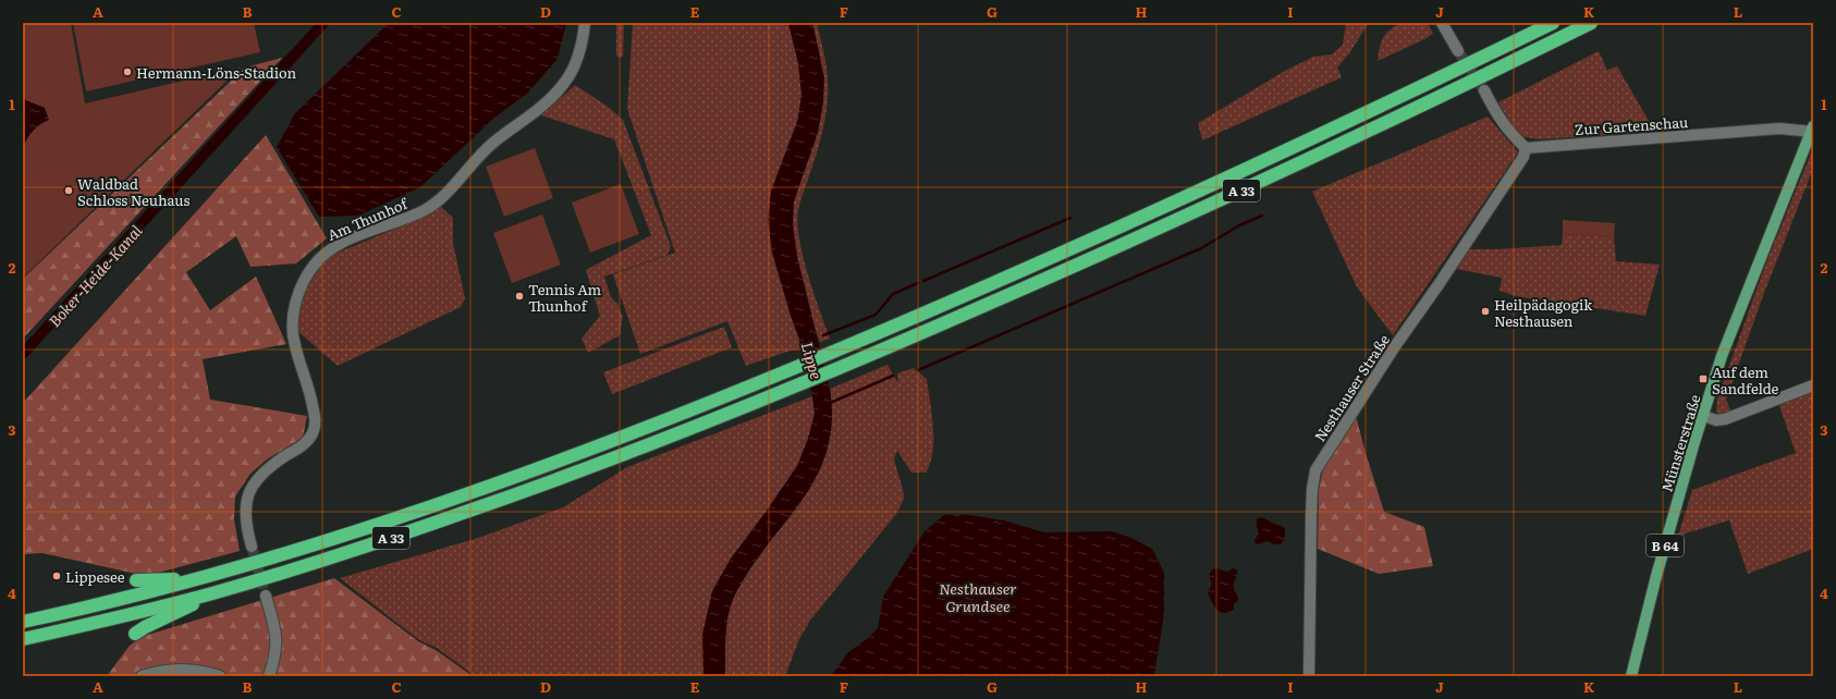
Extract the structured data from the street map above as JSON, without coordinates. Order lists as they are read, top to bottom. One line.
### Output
{"streets":{"highway":["A 33"],"main road":["Münsterstraße","B 64"],"street":["Zur Gartenschau","Am Thunhof","Nesthauser Straße"]},"crossings":[["Zur Gartenschau","Nesthauser Straße"],["Zur Gartenschau","Münsterstraße"]],"water":["Boker-Heide-Kanal","Lippe","Nesthauser Grundsee"],"places":{"other":["Hermann-Löns-Stadion","Waldbad Schloss Neuhaus","Tennis Am Thunhof","Heilpädagogik Nesthausen","Lippesee"],"transit":["Auf dem Sandfelde"]},"grid":{"columns":["A","B","C","D","E","F","G","H","I","J","K","L"],"rows":["1","2","3","4"]}}
